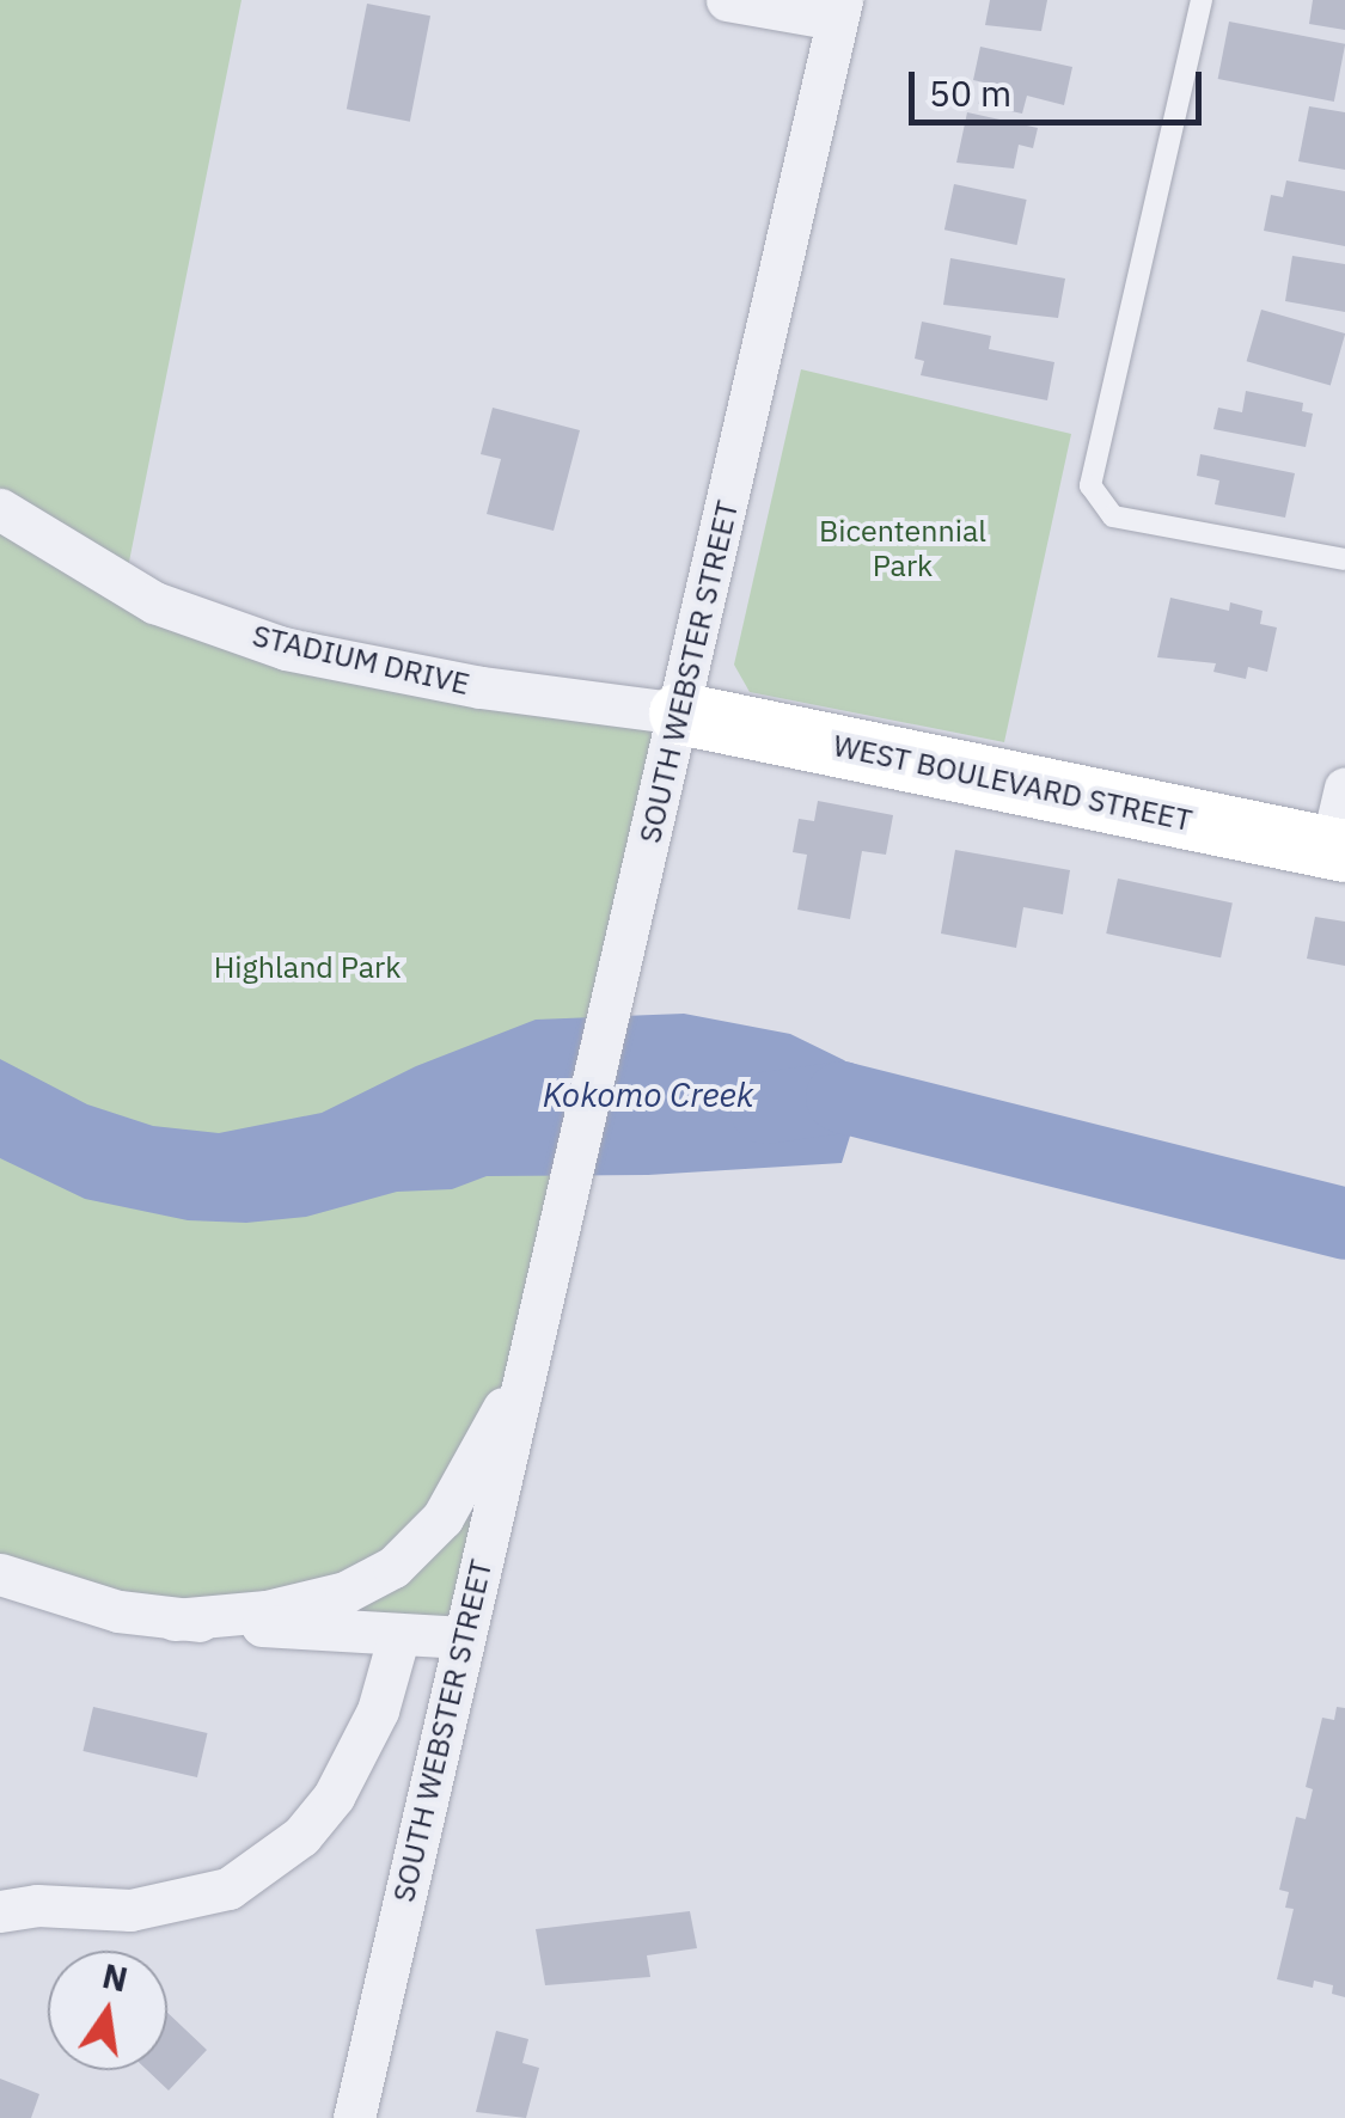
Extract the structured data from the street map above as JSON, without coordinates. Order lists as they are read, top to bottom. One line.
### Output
{"streets":{"main road":["WEST BOULEVARD STREET"],"street":["STADIUM DRIVE","SOUTH WEBSTER STREET"]},"crossings":[["STADIUM DRIVE","SOUTH WEBSTER STREET"],["STADIUM DRIVE","WEST BOULEVARD STREET"],["SOUTH WEBSTER STREET","WEST BOULEVARD STREET"]],"water":["Kokomo Creek"],"parks":["Bicentennial Park","Highland Park"],"scale_bar":"50 m","north":"top"}
